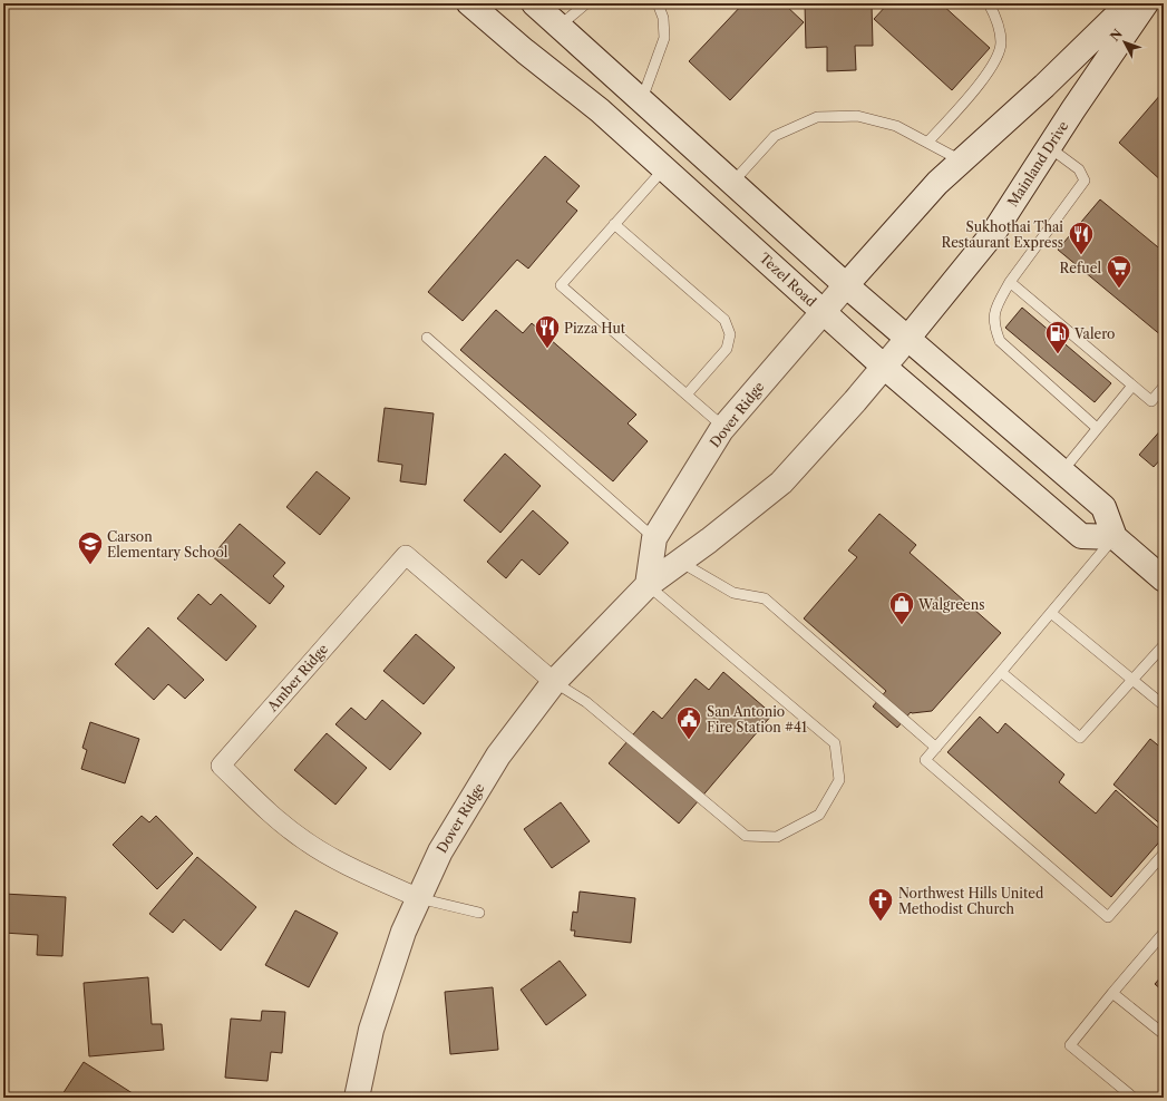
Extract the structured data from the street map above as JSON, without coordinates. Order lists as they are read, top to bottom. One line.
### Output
{"streets":{"main road":["Mainland Drive","Tezel Road","Dover Ridge"],"street":["Amber Ridge"]},"crossings":[["Mainland Drive","Dover Ridge"],["Tezel Road","Dover Ridge"],["Dover Ridge","Amber Ridge"]],"places":{"restaurant":["Sukhothai Thai Restaurant Express","Pizza Hut"],"supermarket":["Refuel"],"fuel station":["Valero"],"school or university":["Carson Elementary School"],"shop":["Walgreens"],"public building":["San Antonio Fire Station #41"],"church":["Northwest Hills United Methodist Church"]},"north":"top left"}
